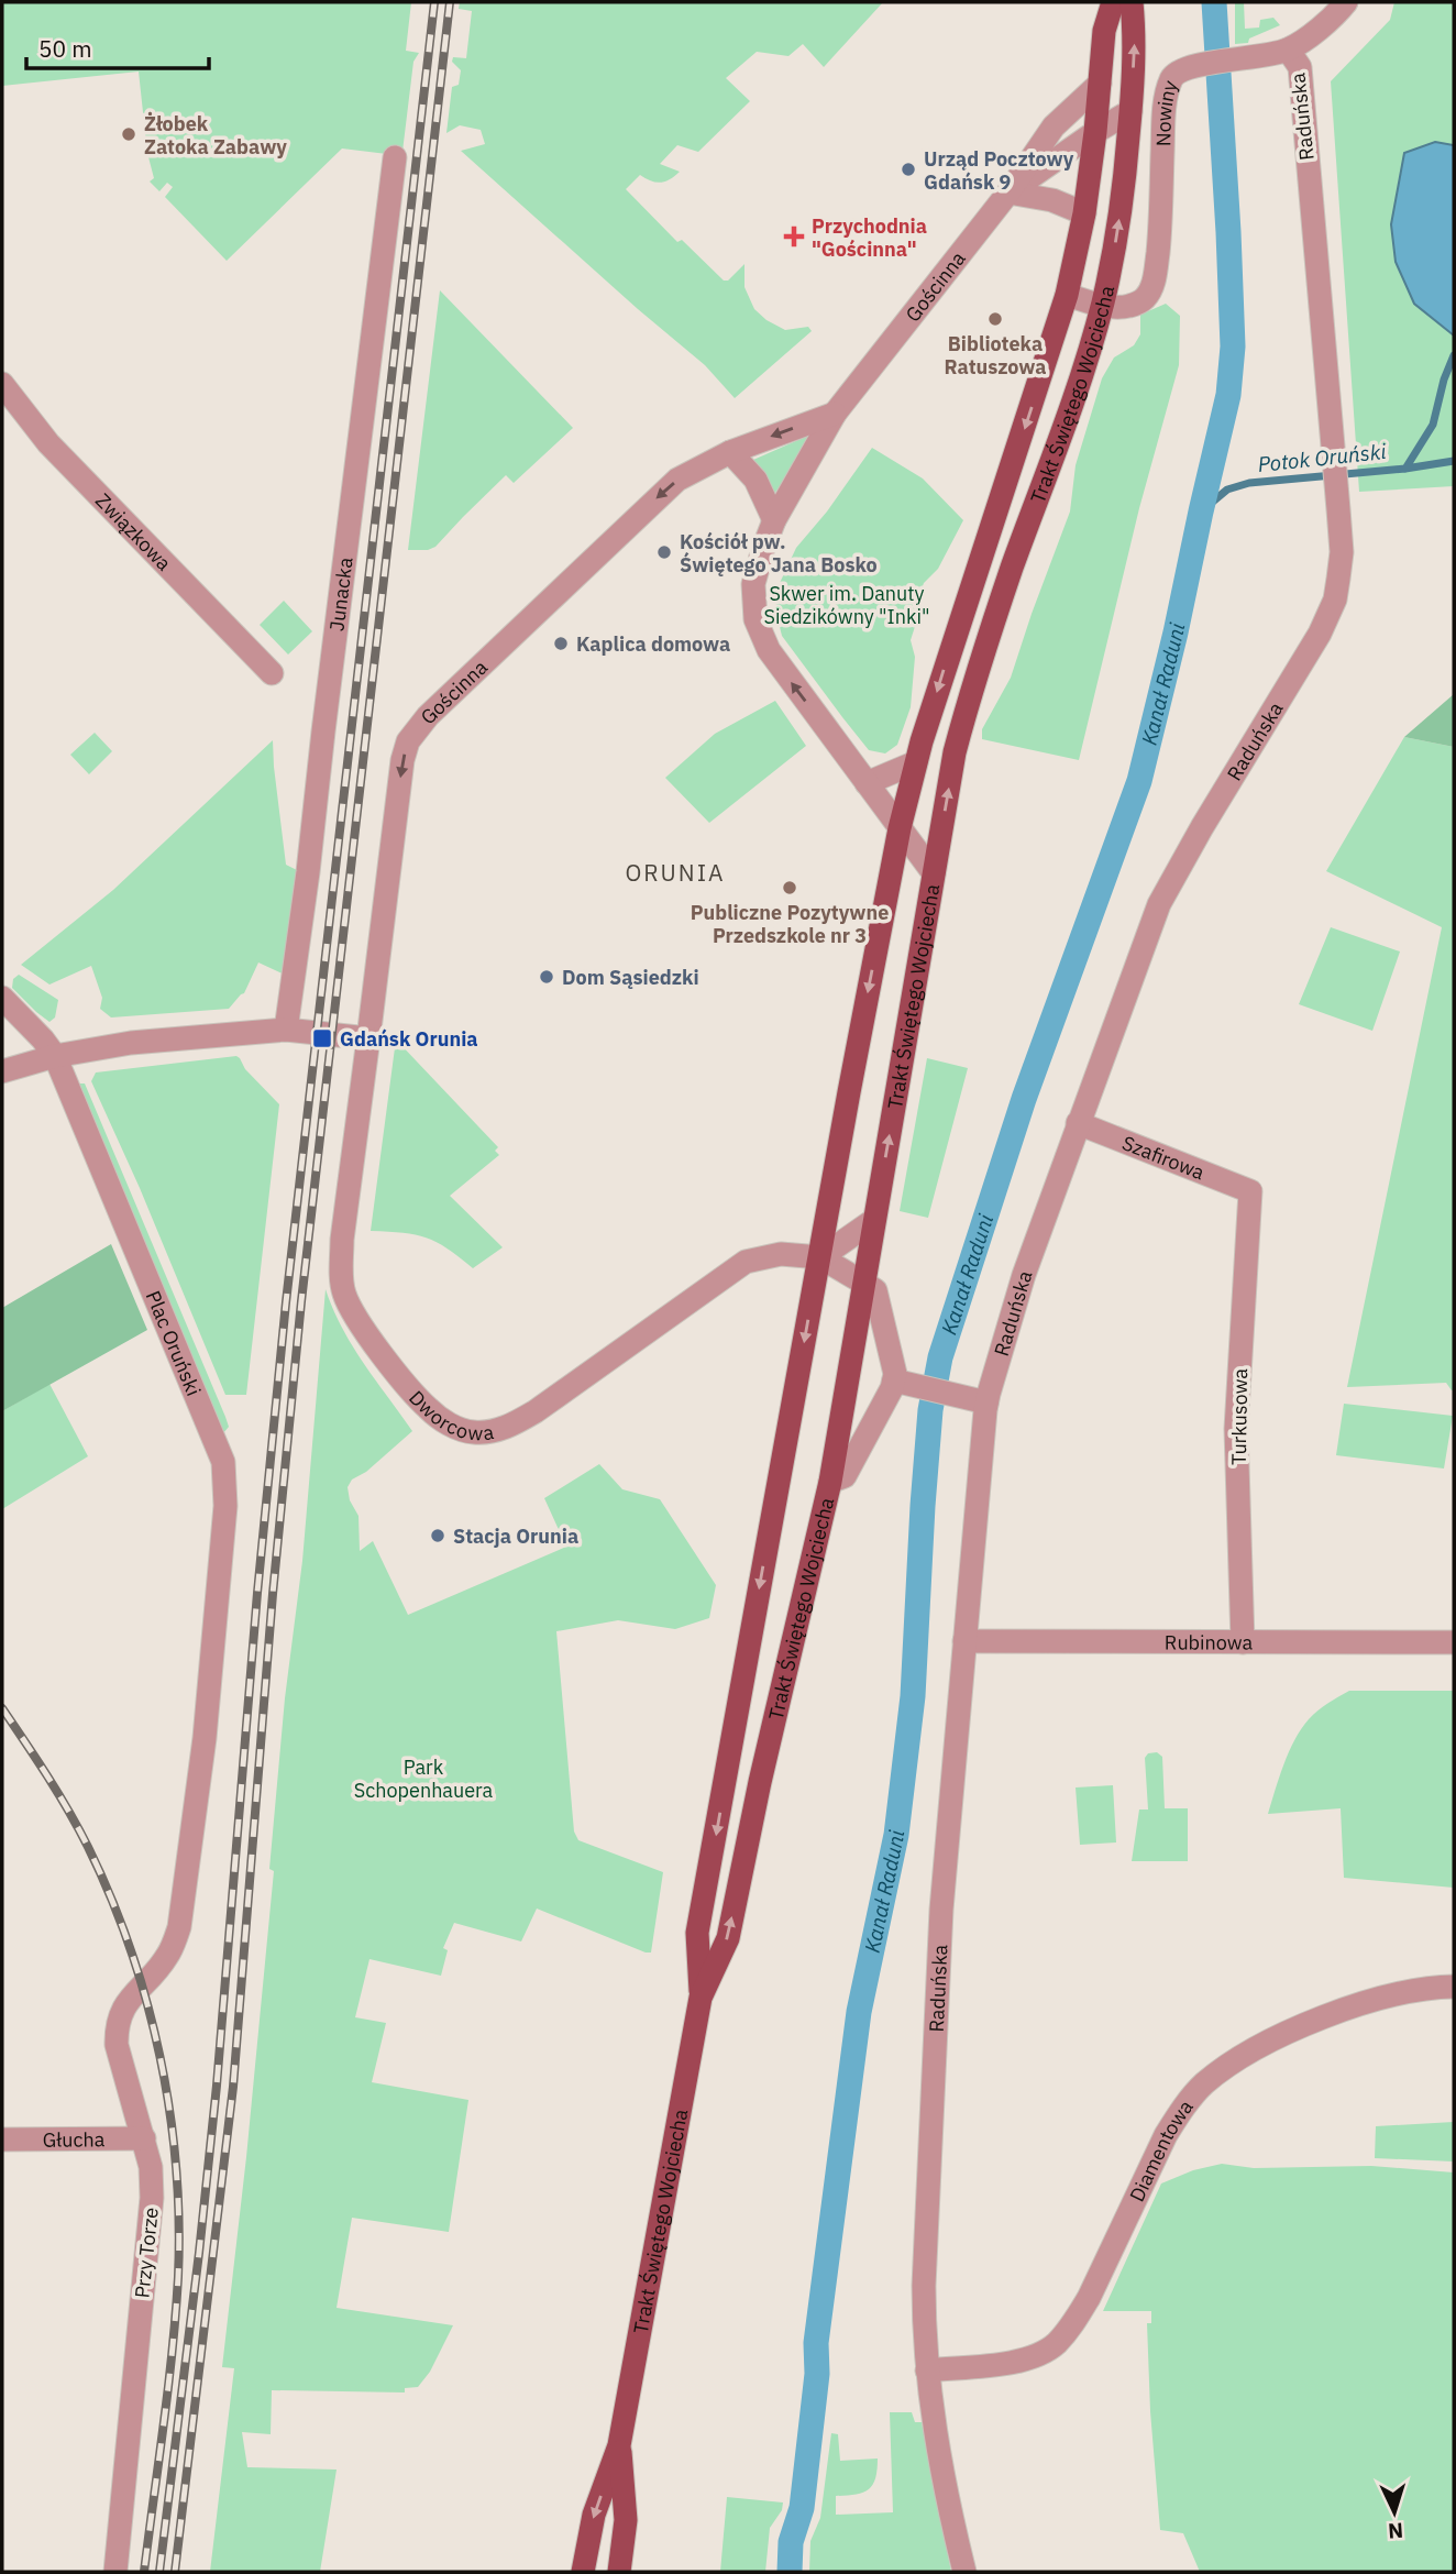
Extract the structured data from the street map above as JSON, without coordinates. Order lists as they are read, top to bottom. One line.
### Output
{"streets":{"main road":["Trakt Świętego Wojciecha"],"street":["Nowiny","Raduńska","Gościnna","Związkowa","Junacka","Szafirowa","Plac Oruński","Dworcowa","Turkusowa","Rubinowa","Głucha","Diamentowa","Przy Torze"]},"crossings":[["Nowiny","Raduńska"],["Nowiny","Trakt Świętego Wojciecha"],["Raduńska","Szafirowa"],["Raduńska","Rubinowa"],["Raduńska","Diamentowa"],["Gościnna","Trakt Świętego Wojciecha"],["Gościnna","Dworcowa"],["Trakt Świętego Wojciecha","Dworcowa"],["Szafirowa","Turkusowa"],["Plac Oruński","Przy Torze"],["Turkusowa","Rubinowa"],["Głucha","Przy Torze"]],"districts":["ORUNIA"],"water":["Potok Oruński","Kanał Raduni"],"parks":["Skwer im. Danuty Siedzikówny \"Inki\"","Park Schopenhauera"],"places":{"other":["Żłobek Zatoka Zabawy","Urząd Pocztowy Gdańsk 9","Biblioteka Ratuszowa","Kościół pw. Świętego Jana Bosko","Kaplica domowa","Publiczne Pozytywne Przedszkole nr 3","Dom Sąsiedzki","Stacja Orunia"],"health":["Przychodnia \"Gościnna\""],"transit":["Gdańsk Orunia"]},"scale_bar":"50 m","north":"bottom"}
